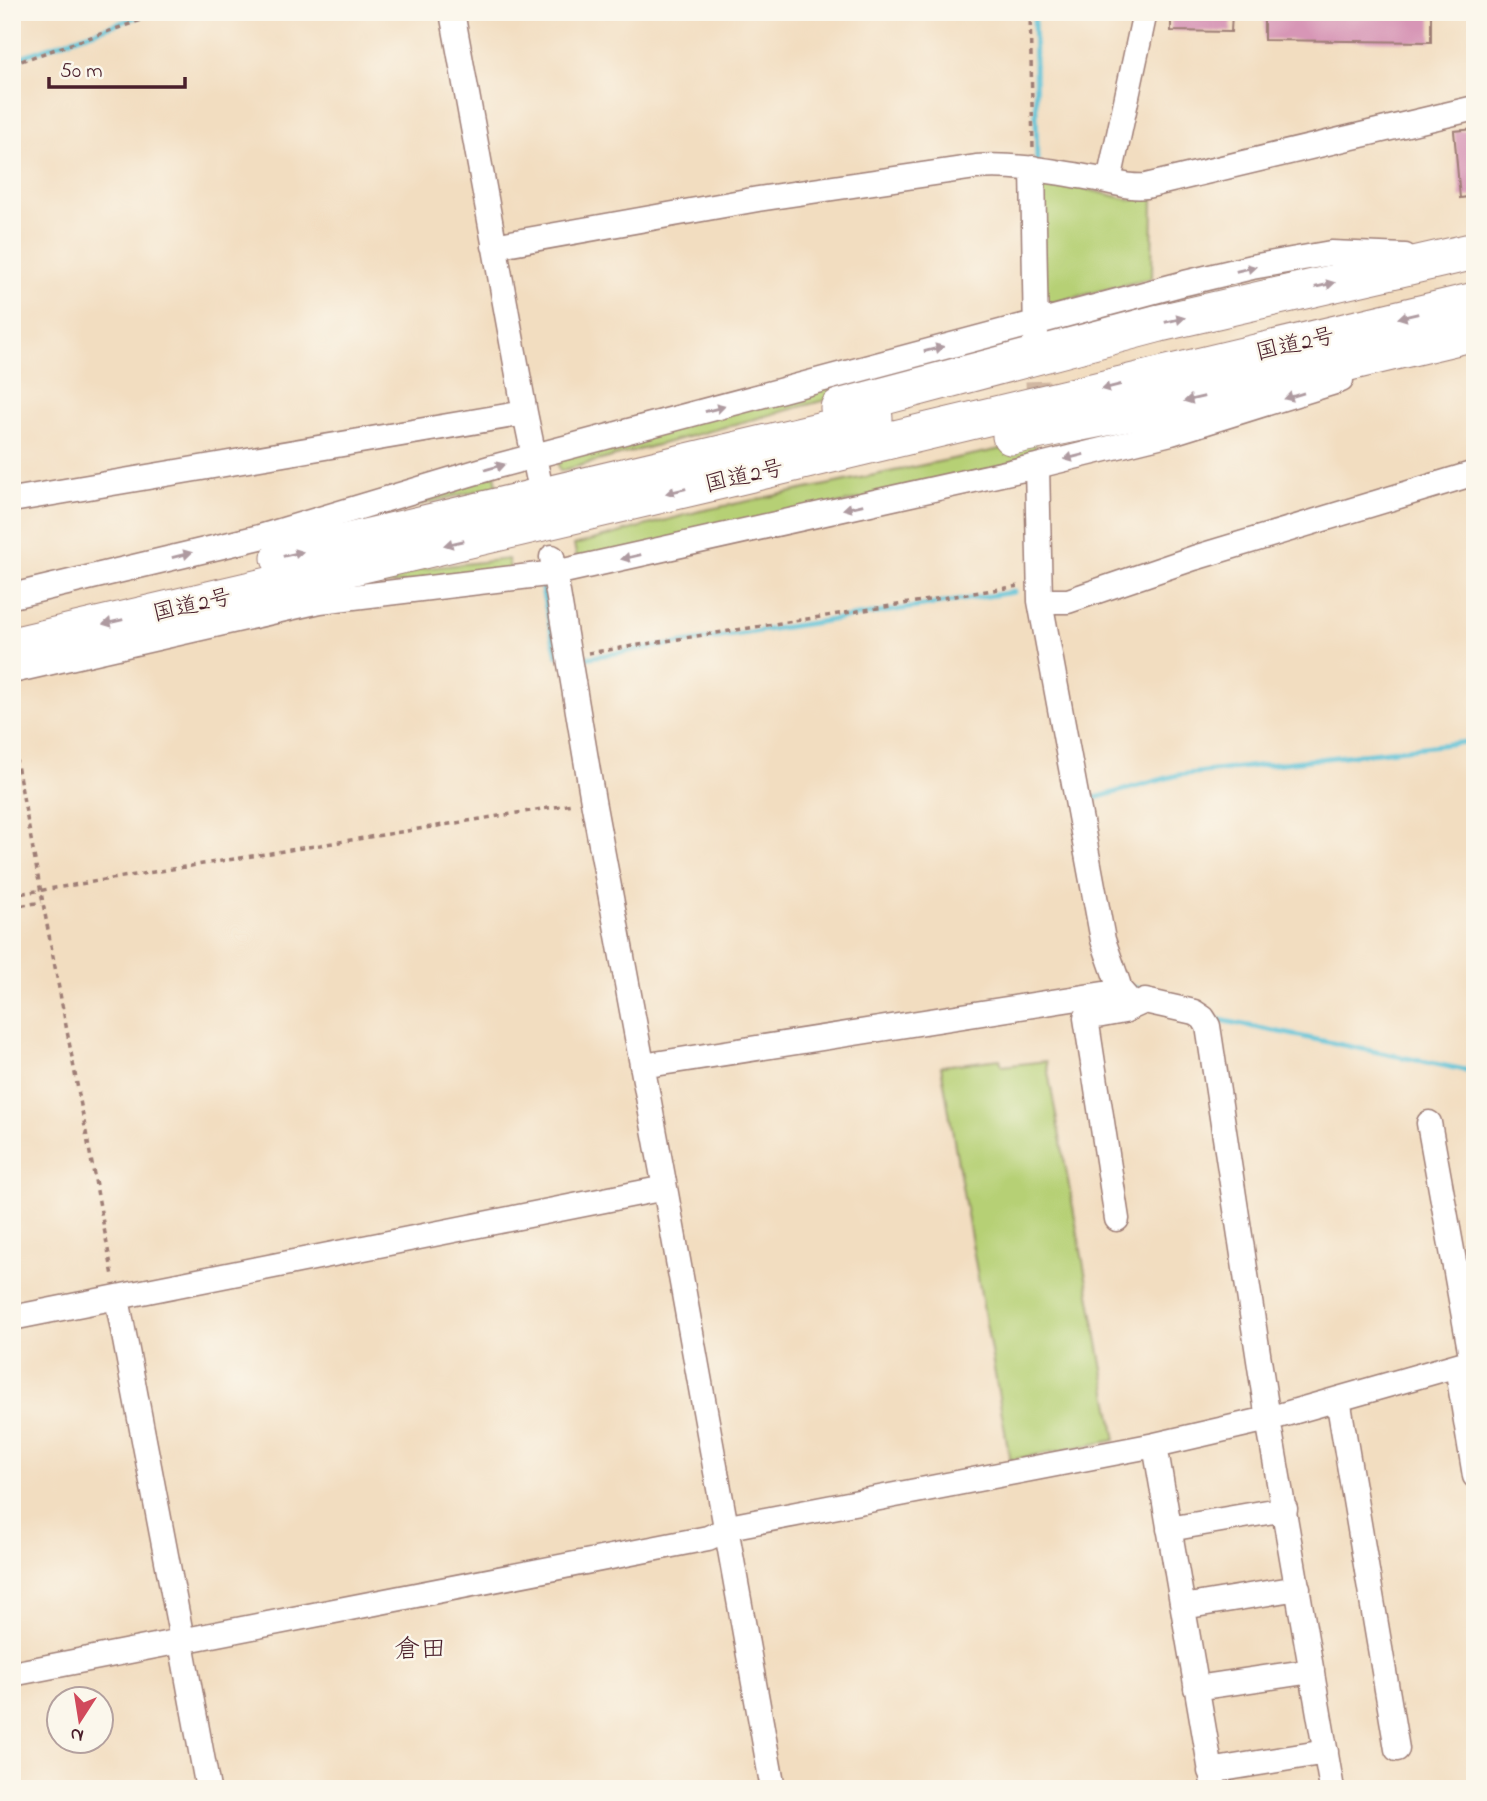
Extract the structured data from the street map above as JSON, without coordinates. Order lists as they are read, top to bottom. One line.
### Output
{"streets":{"highway":["国道2号"]},"districts":["倉田"],"scale_bar":"50 m","north":"bottom"}
